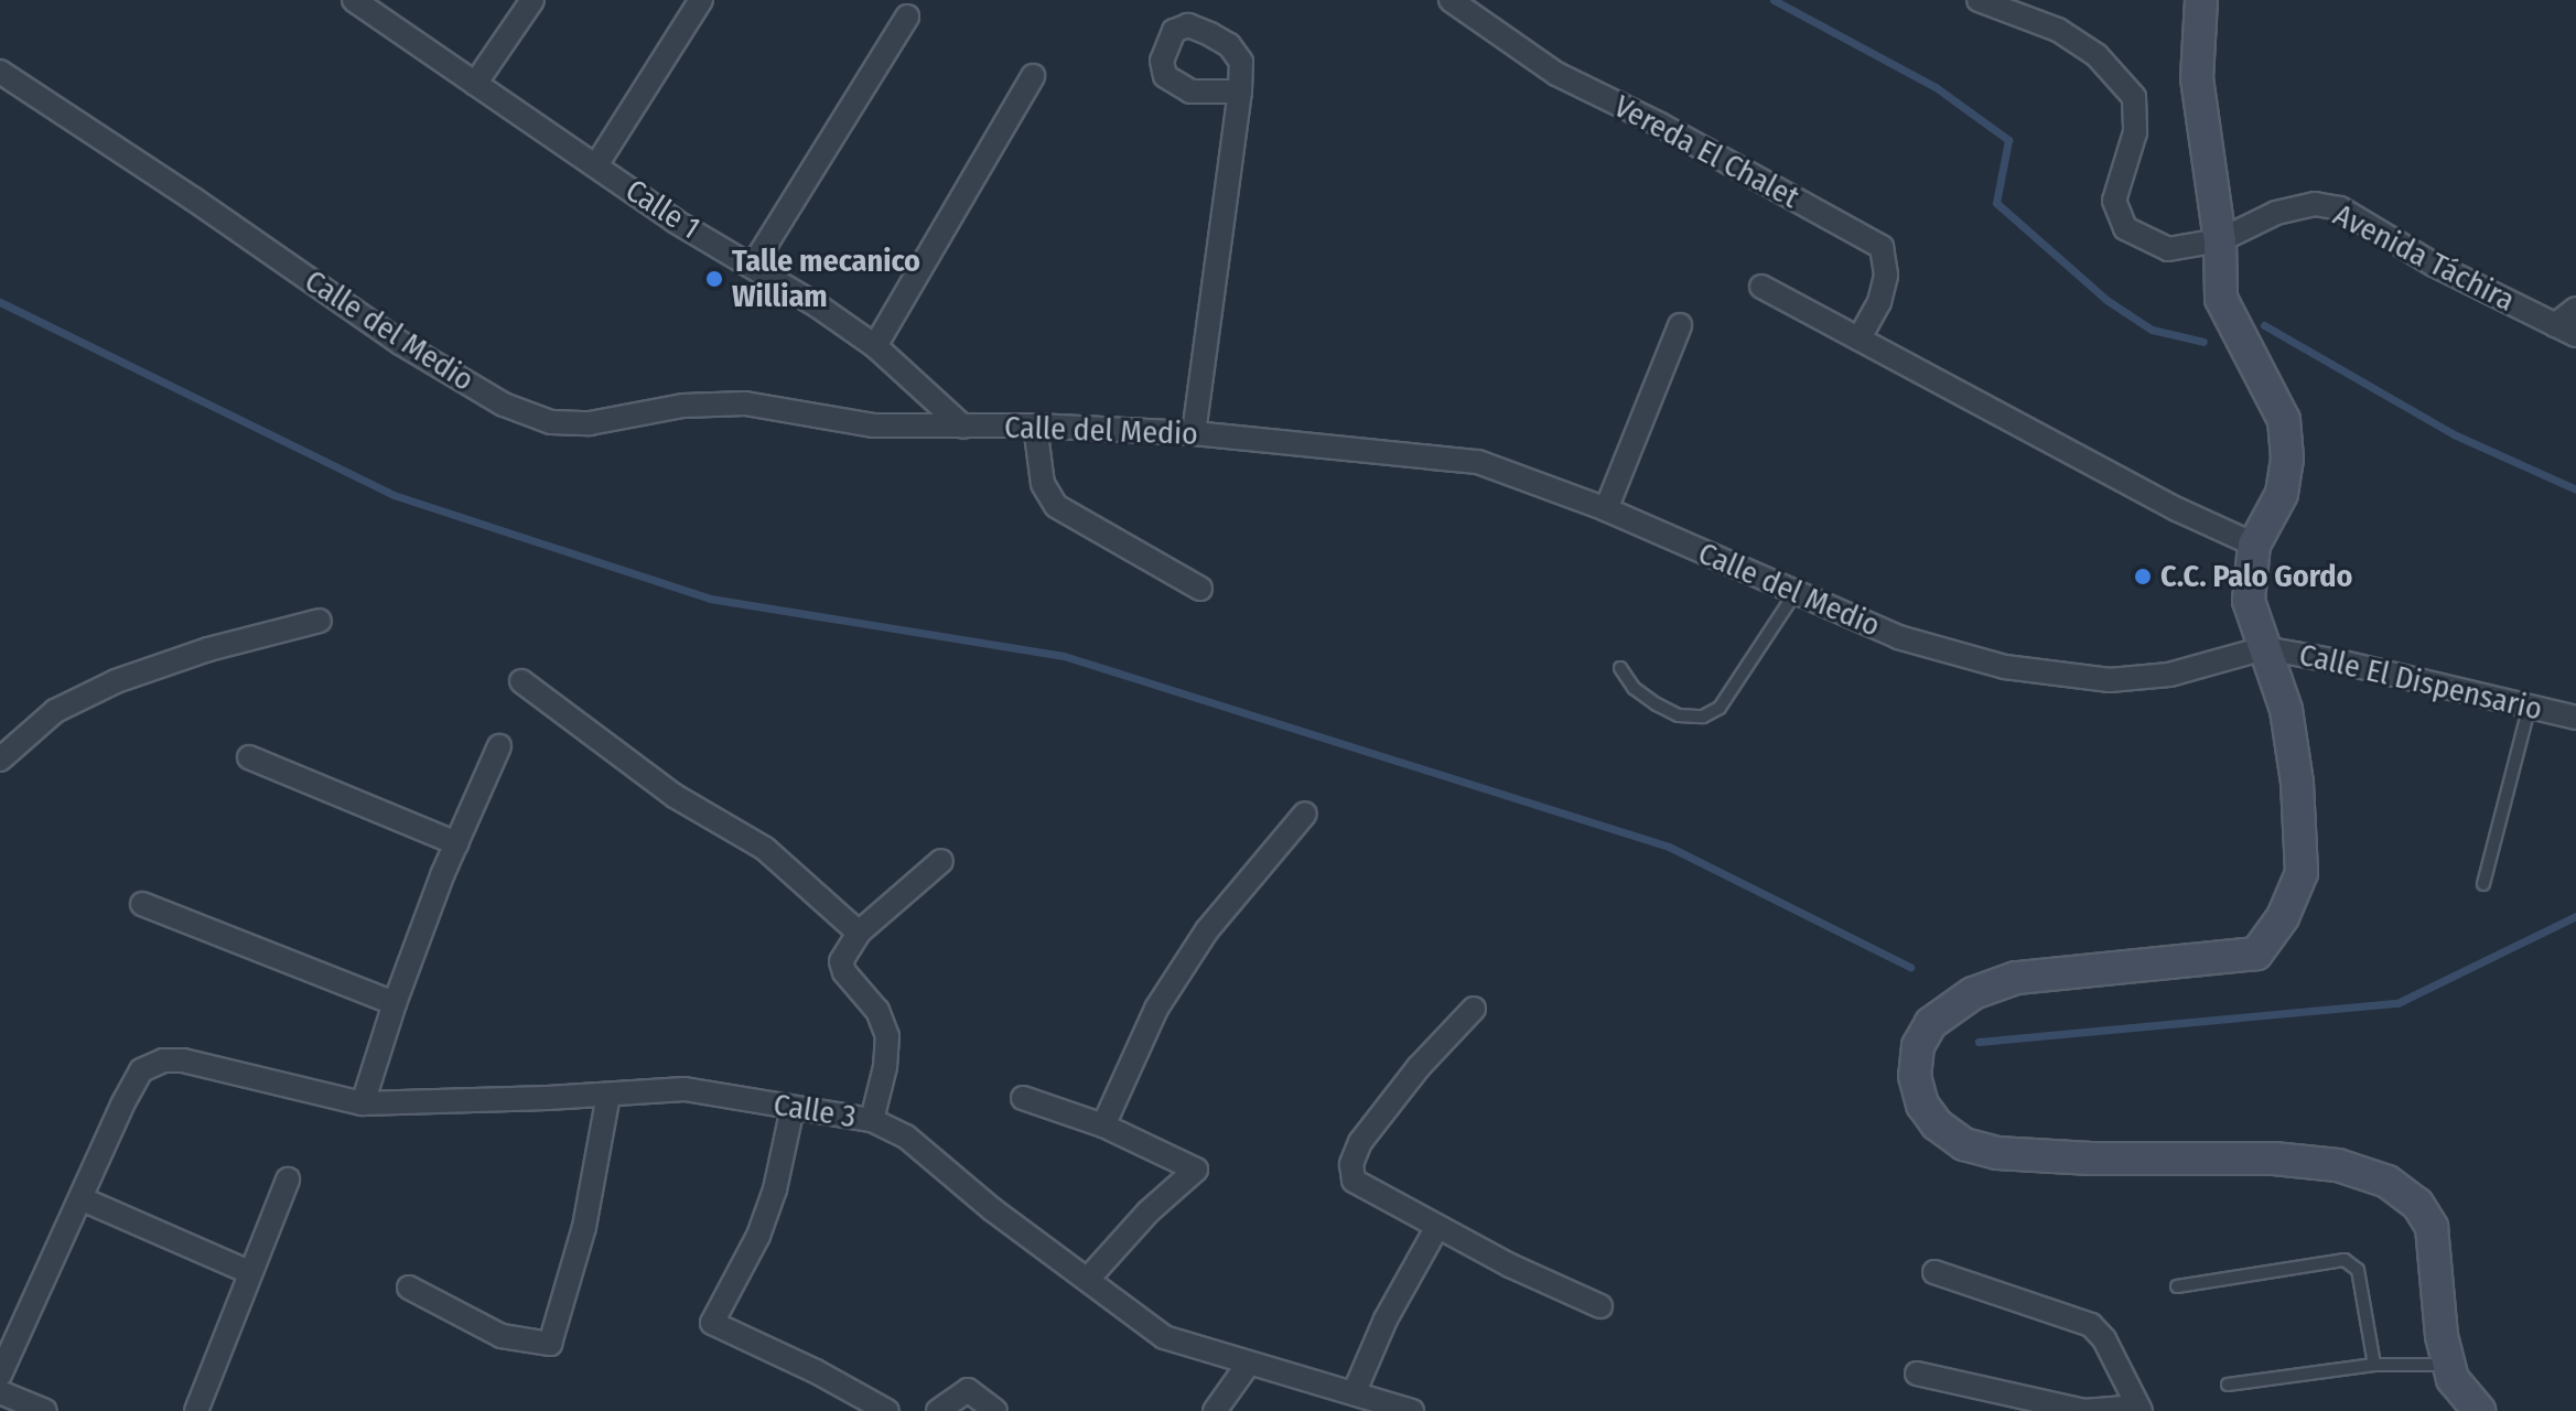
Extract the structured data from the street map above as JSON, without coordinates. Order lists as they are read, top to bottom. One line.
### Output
{"streets":{"street":["Vereda El Chalet","Calle 1","Avenida Táchira","Calle del Medio","Calle El Dispensario","Calle 3"]},"crossings":[["Calle 1","Calle del Medio"],["Calle del Medio","Calle El Dispensario"]],"places":["Talle mecanico William","C.C. Palo Gordo"]}
